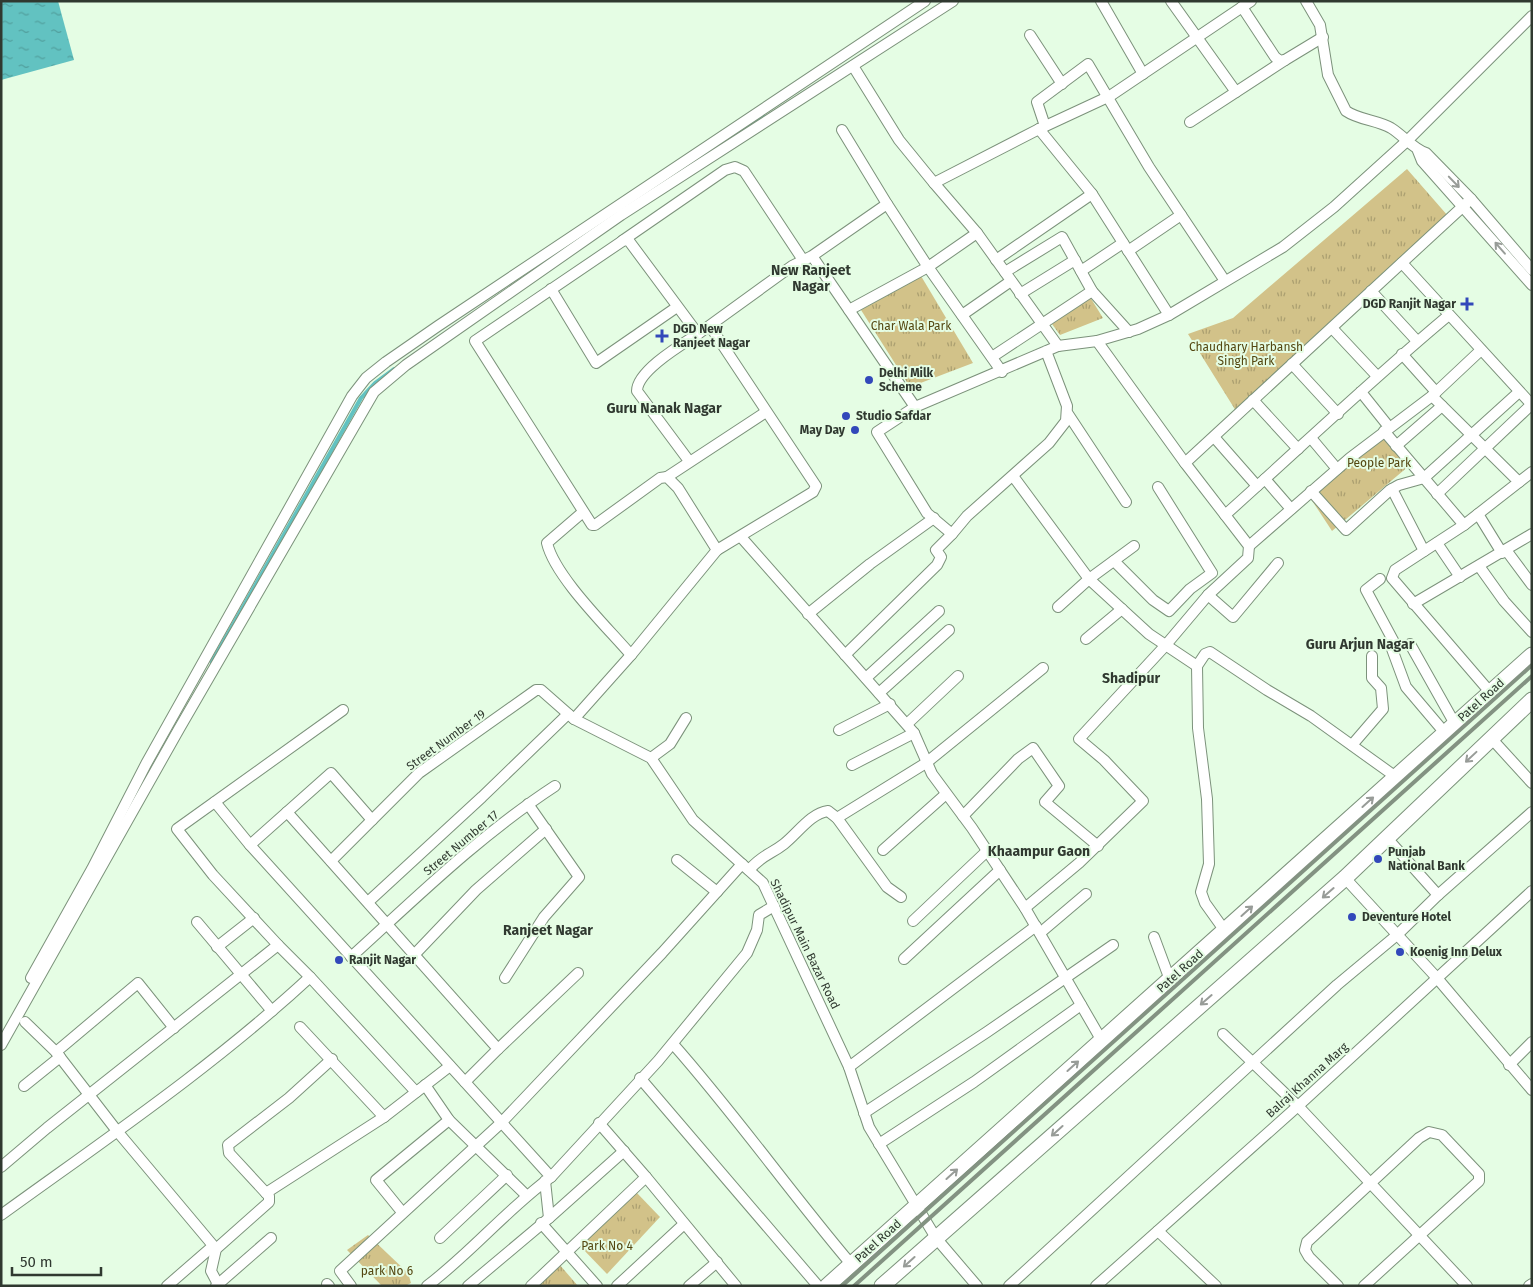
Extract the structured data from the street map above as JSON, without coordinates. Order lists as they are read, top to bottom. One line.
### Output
{"streets":{"main road":["Patel Road"],"street":["Street Number 19","Street Number 17","Shadipur Main Bazar Road","Balraj Khanna Marg"]},"crossings":[["Patel Road","Shadipur Main Bazar Road"],["Street Number 19","Shadipur Main Bazar Road"]],"districts":["New Ranjeet Nagar","Guru Nanak Nagar","Guru Arjun Nagar","Shadipur","Khaampur Gaon","Ranjeet Nagar"],"parks":["Char Wala Park","Chaudhary Harbansh Singh Park","People Park","Park No 4","park No 6"],"places":{"health":["DGD Ranjit Nagar","DGD New Ranjeet Nagar"],"other":["Delhi Milk Scheme","Studio Safdar","May Day","Punjab National Bank","Deventure Hotel","Koenig Inn Delux","Ranjit Nagar"]},"scale_bar":"50 m"}
